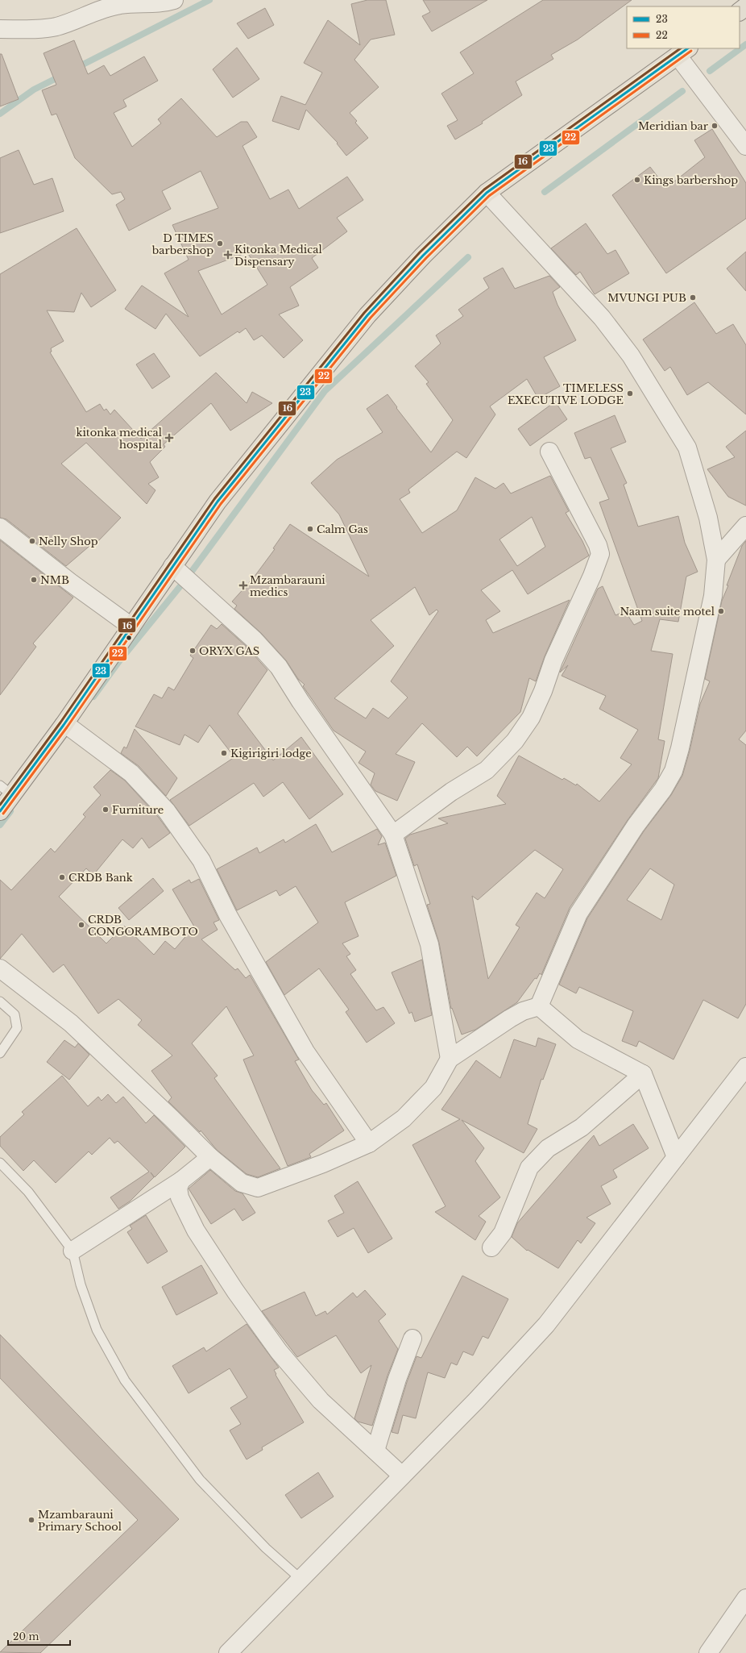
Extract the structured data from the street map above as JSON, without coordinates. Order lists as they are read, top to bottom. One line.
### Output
{"places":{"other":["Meridian bar","Kings barbershop","D TIMES barbershop","MVUNGI PUB","TIMELESS EXECUTIVE LODGE","Calm Gas","Nelly Shop","NMB","Naam suite motel","ORYX GAS","Kigirigiri lodge","Furniture","CRDB Bank","CRDB CONGORAMBOTO","Mzambarauni Primary School"],"health":["Kitonka Medical Dispensary","kitonka medical hospital","Mzambarauni medics"]},"lines":["transit line 23","transit line 16","transit line 22"],"legend":["23","22"],"scale_bar":"20 m"}
